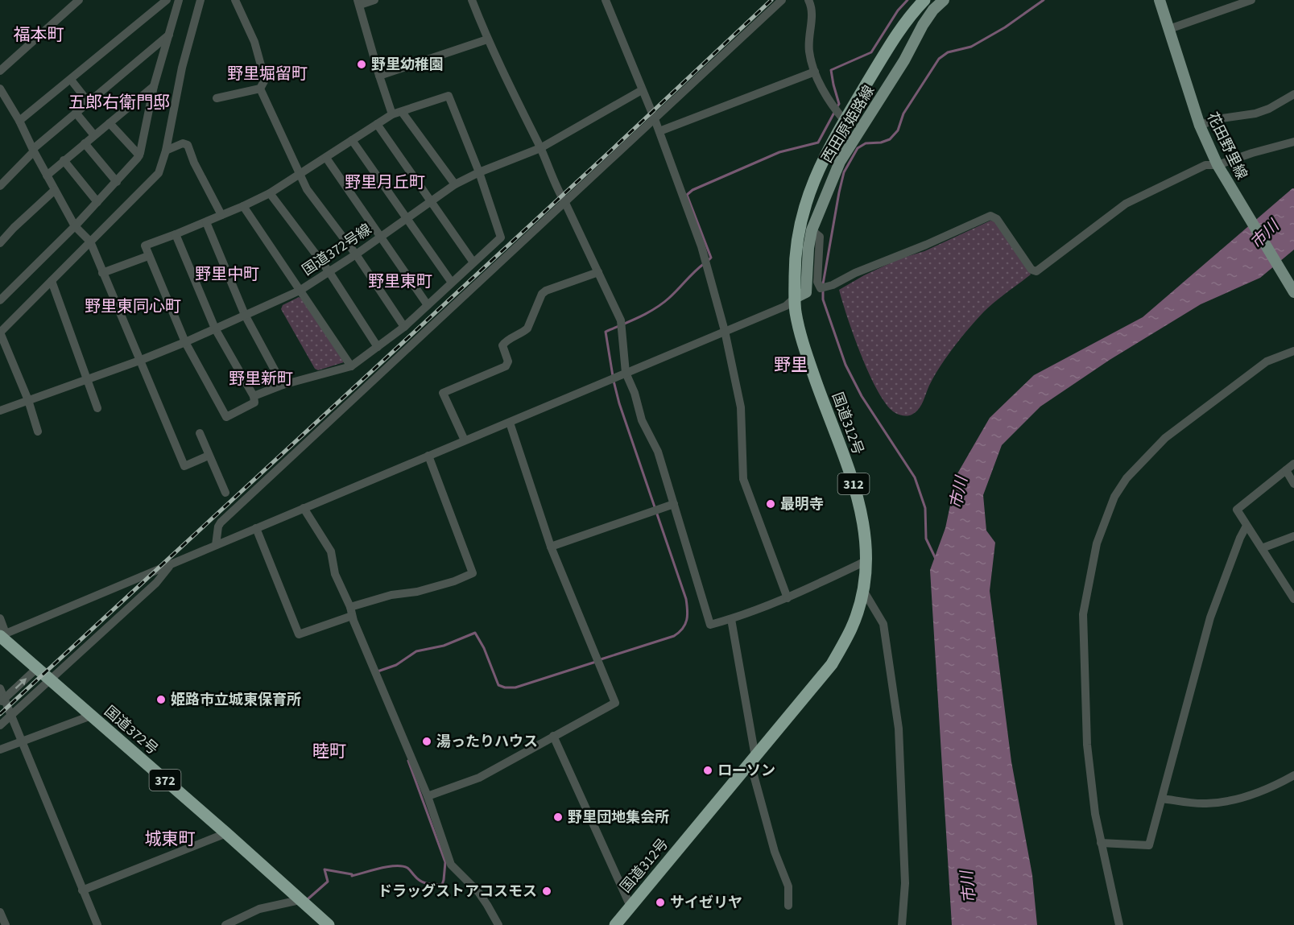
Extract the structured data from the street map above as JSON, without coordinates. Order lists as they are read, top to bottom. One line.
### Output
{"streets":{"highway":["国道312号","312","国道372号","372"],"main road":["西田原姫路線","花田野里線"],"street":["国道372号線"]},"crossings":[["西田原姫路線","国道312号"]],"districts":["福本町","野里堀留町","五郎右衛門邸","野里月丘町","野里中町","野里東町","野里東同心町","野里","野里新町","睦町","城東町"],"water":["市川"],"places":["野里幼稚園","最明寺","姫路市立城東保育所","湯ったりハウス","ローソン","野里団地集会所","ドラッグストアコスモス","サイゼリヤ"]}
